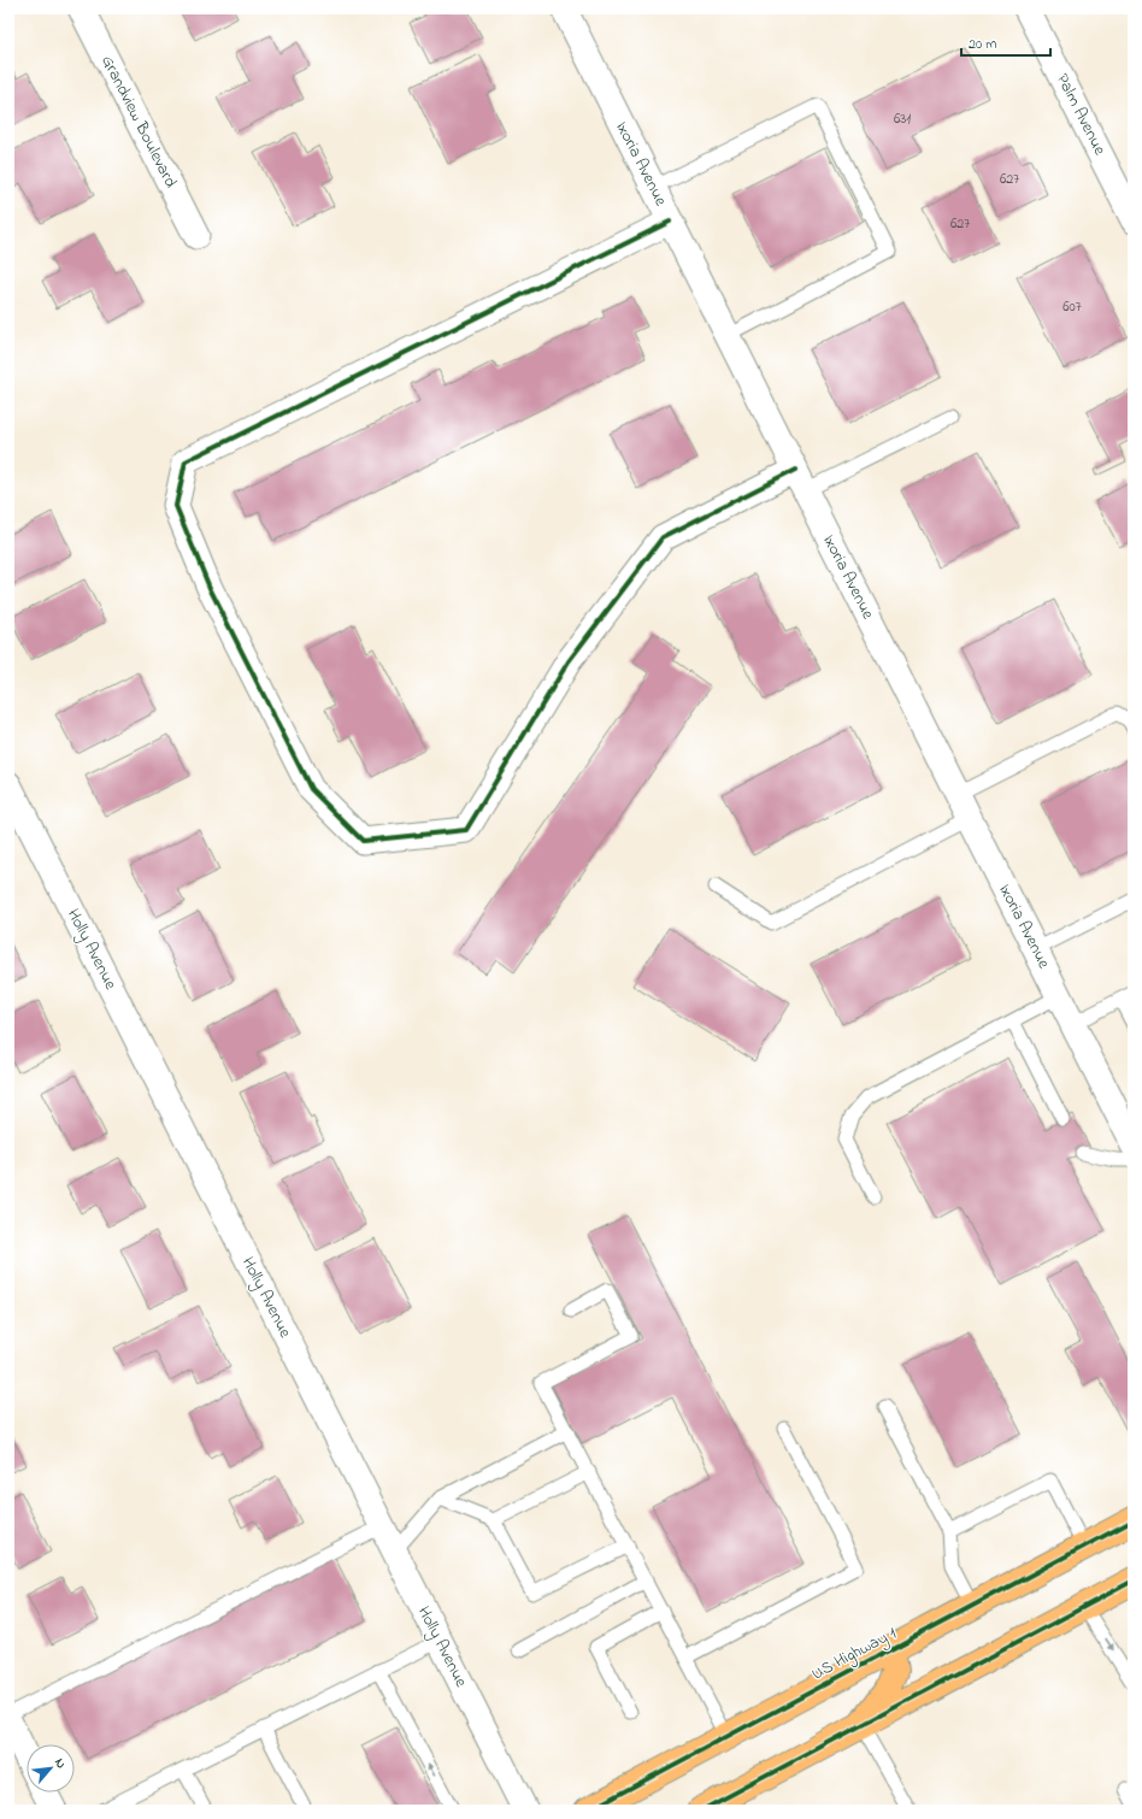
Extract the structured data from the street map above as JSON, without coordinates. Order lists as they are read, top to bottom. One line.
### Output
{"streets":{"main road":["US Highway 1"],"street":["Palm Avenue","Grandview Boulevard","Ixoria Avenue","Holly Avenue"]},"house_numbers":["631","627","627","607"],"scale_bar":"20 m","north":"top right"}
